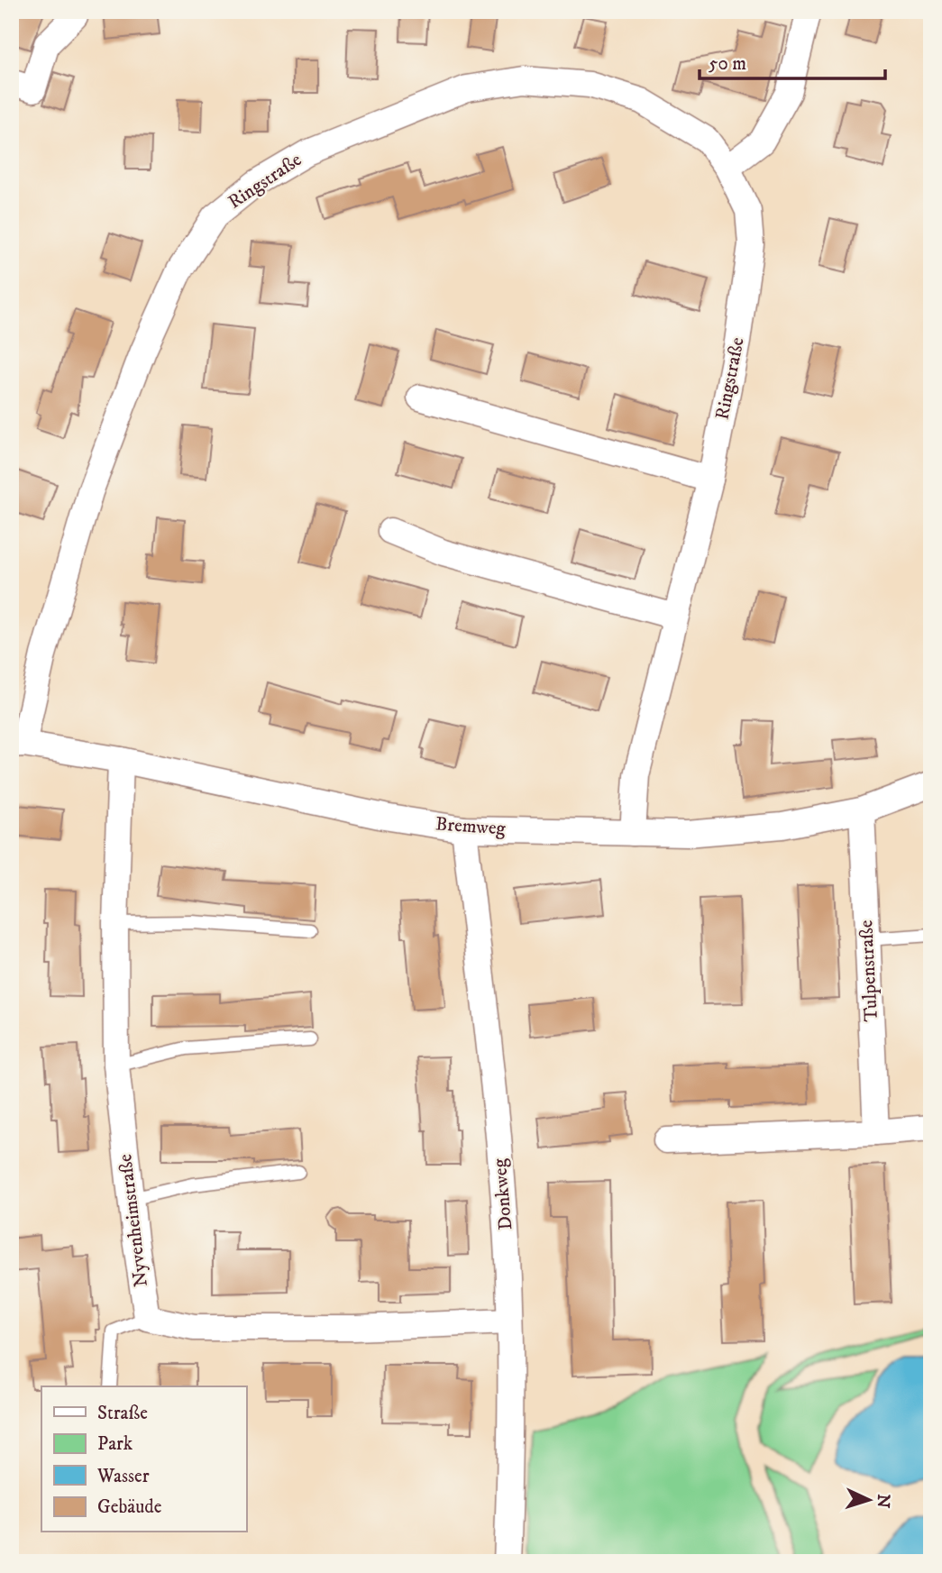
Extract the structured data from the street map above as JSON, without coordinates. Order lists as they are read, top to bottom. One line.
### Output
{"streets":{"street":["Ringstraße","Bremweg","Tulpenstraße","Donkweg","Nyvenheimstraße"]},"crossings":[["Ringstraße","Bremweg"],["Bremweg","Tulpenstraße"],["Bremweg","Donkweg"],["Bremweg","Nyvenheimstraße"]],"legend":["Straße","Park","Wasser","Gebäude"],"scale_bar":"50 m","north":"right"}
